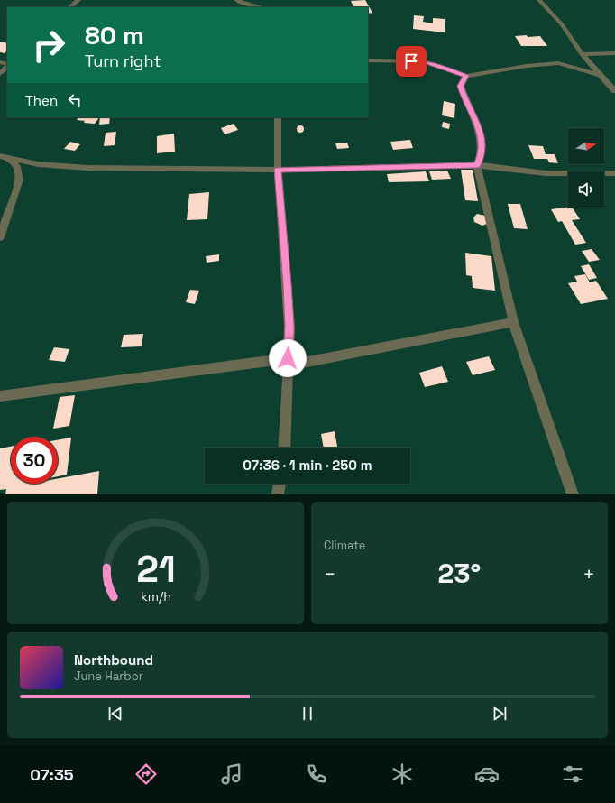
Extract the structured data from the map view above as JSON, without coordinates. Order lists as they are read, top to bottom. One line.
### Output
{"north":"right","page":{"turn":["80 m","Turn right"],"then":"Then","limit":"30","trip":"07:36 · 1 min · 250 m","tile":"Climate","heat":["−","23°","+"],"song":["Northbound","June Harbor"],"tabs":"07:35","gauge":["21","km/h"]}}
